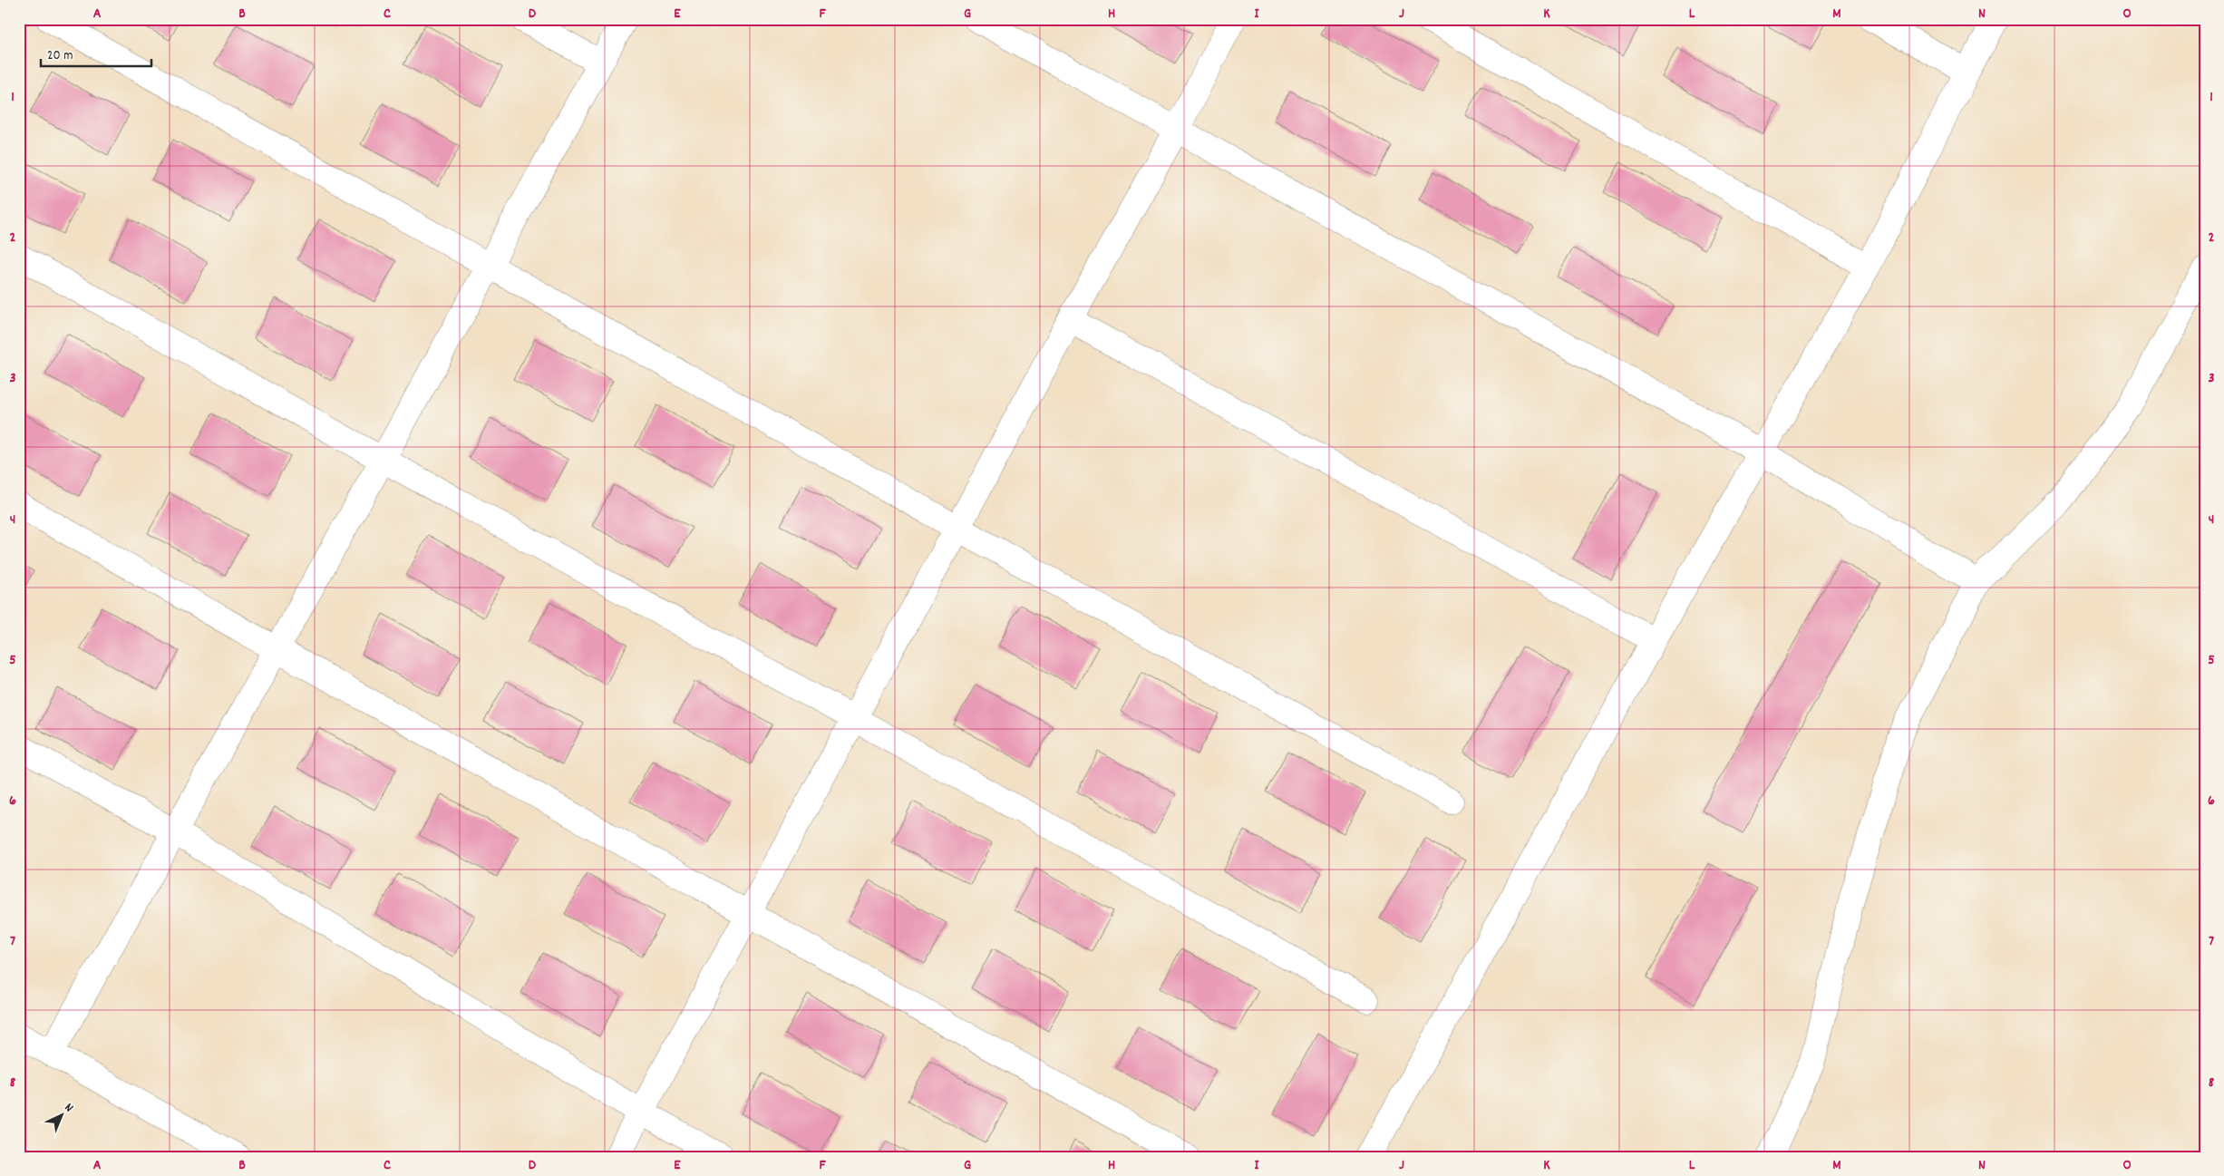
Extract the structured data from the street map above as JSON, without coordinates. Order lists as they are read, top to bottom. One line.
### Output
{"scale_bar":"20 m","north":"top right","grid":{"columns":["A","B","C","D","E","F","G","H","I","J","K","L","M","N","O"],"rows":["1","2","3","4","5","6","7","8"]}}
